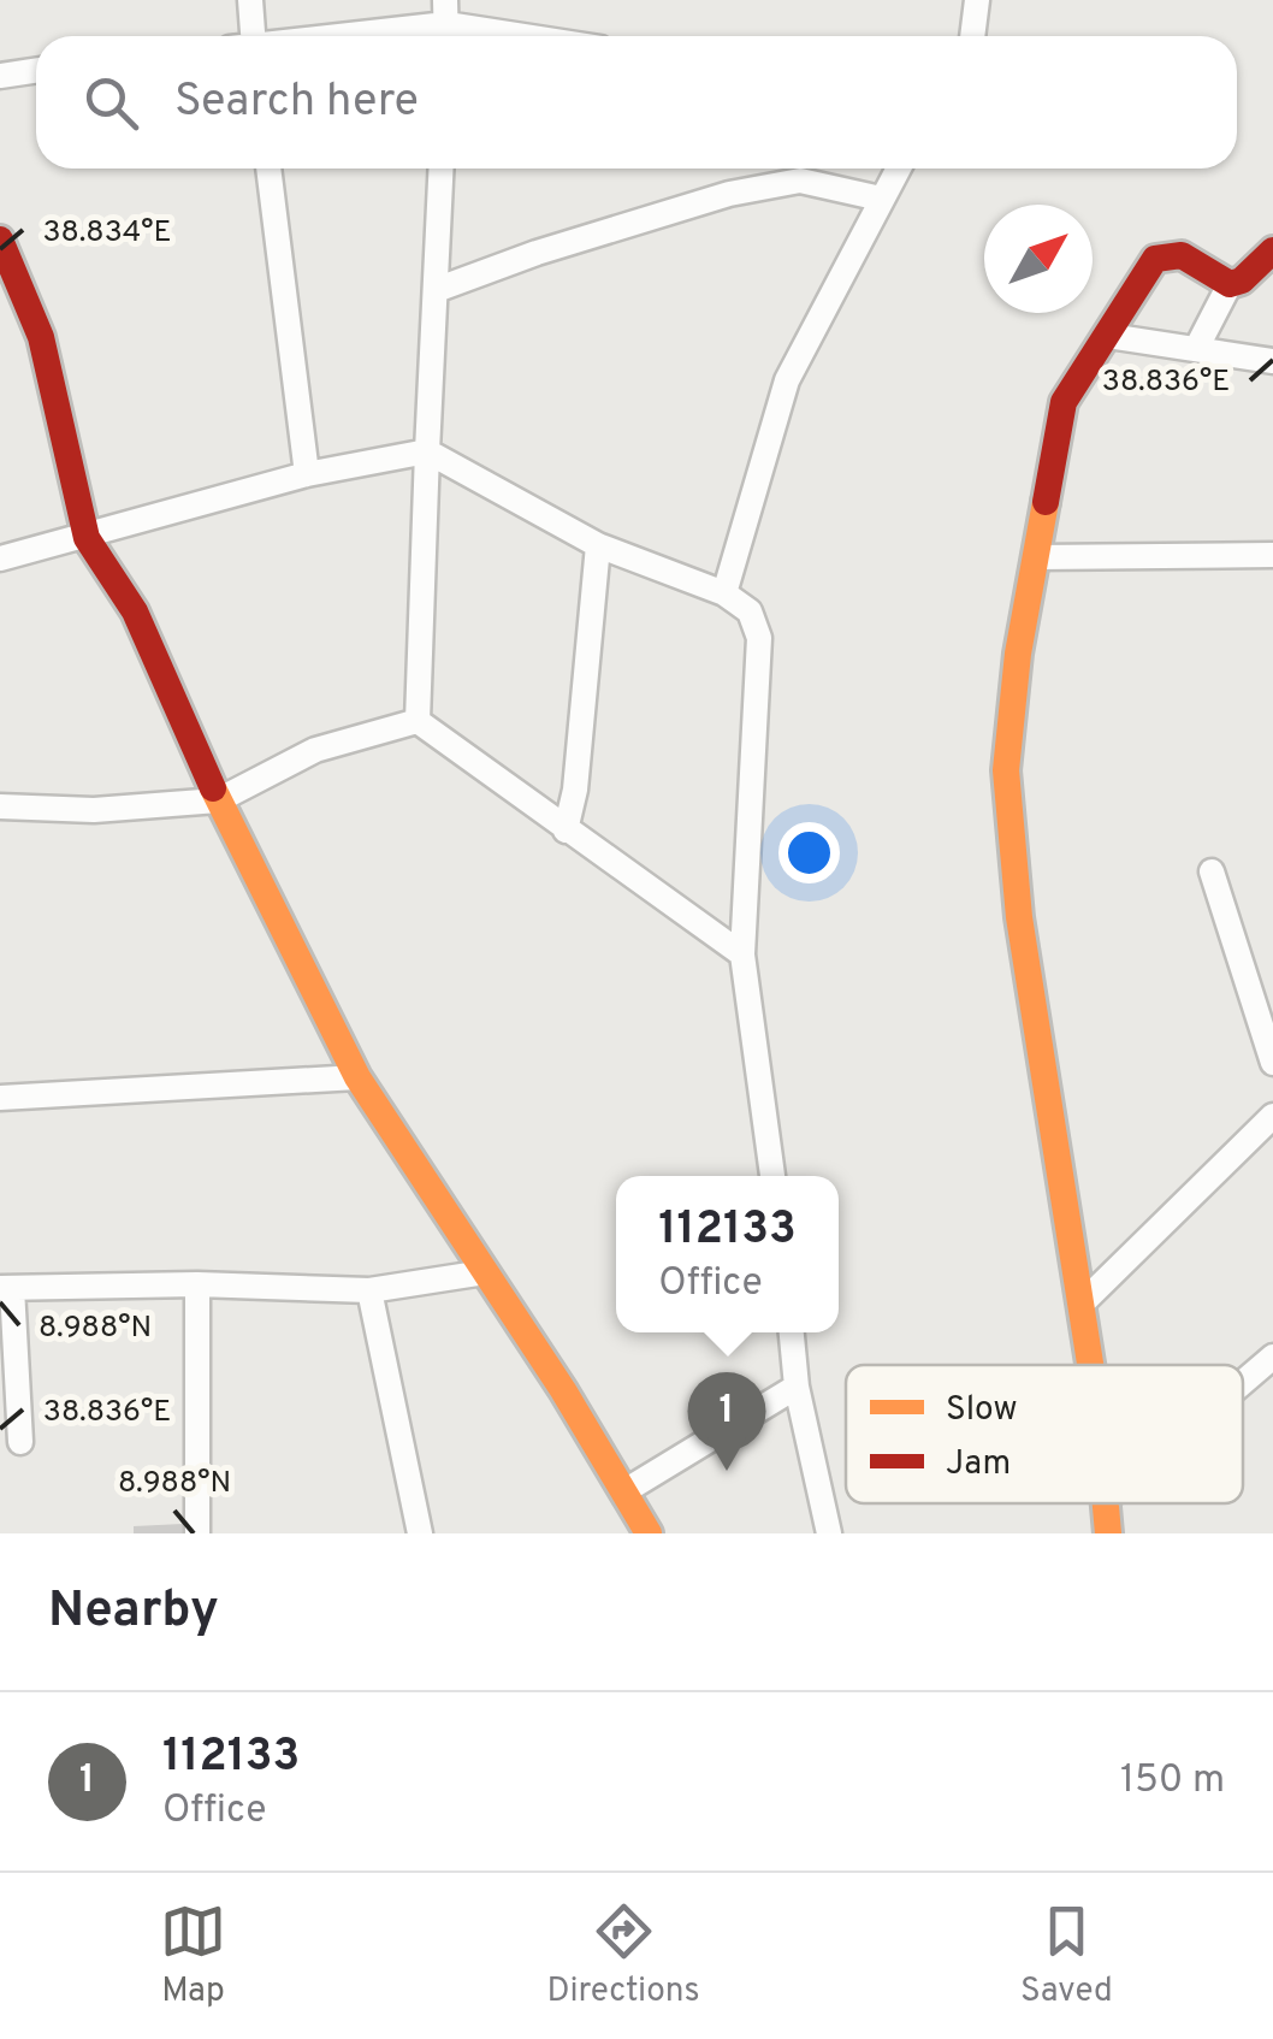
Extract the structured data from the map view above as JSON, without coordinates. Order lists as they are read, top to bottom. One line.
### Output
{"legend":["Slow","Jam"],"north":"top right","page":{"search":"Search here","popup":["112133","Office"],"pins":"1","heading":"Nearby","list":[{"mark":"1","name":"112133","note":"Office","value":"150 m"}],"nav":["Map","Directions","Saved"]},"coordinates":["38.834°E","38.836°E","8.988°N"]}
